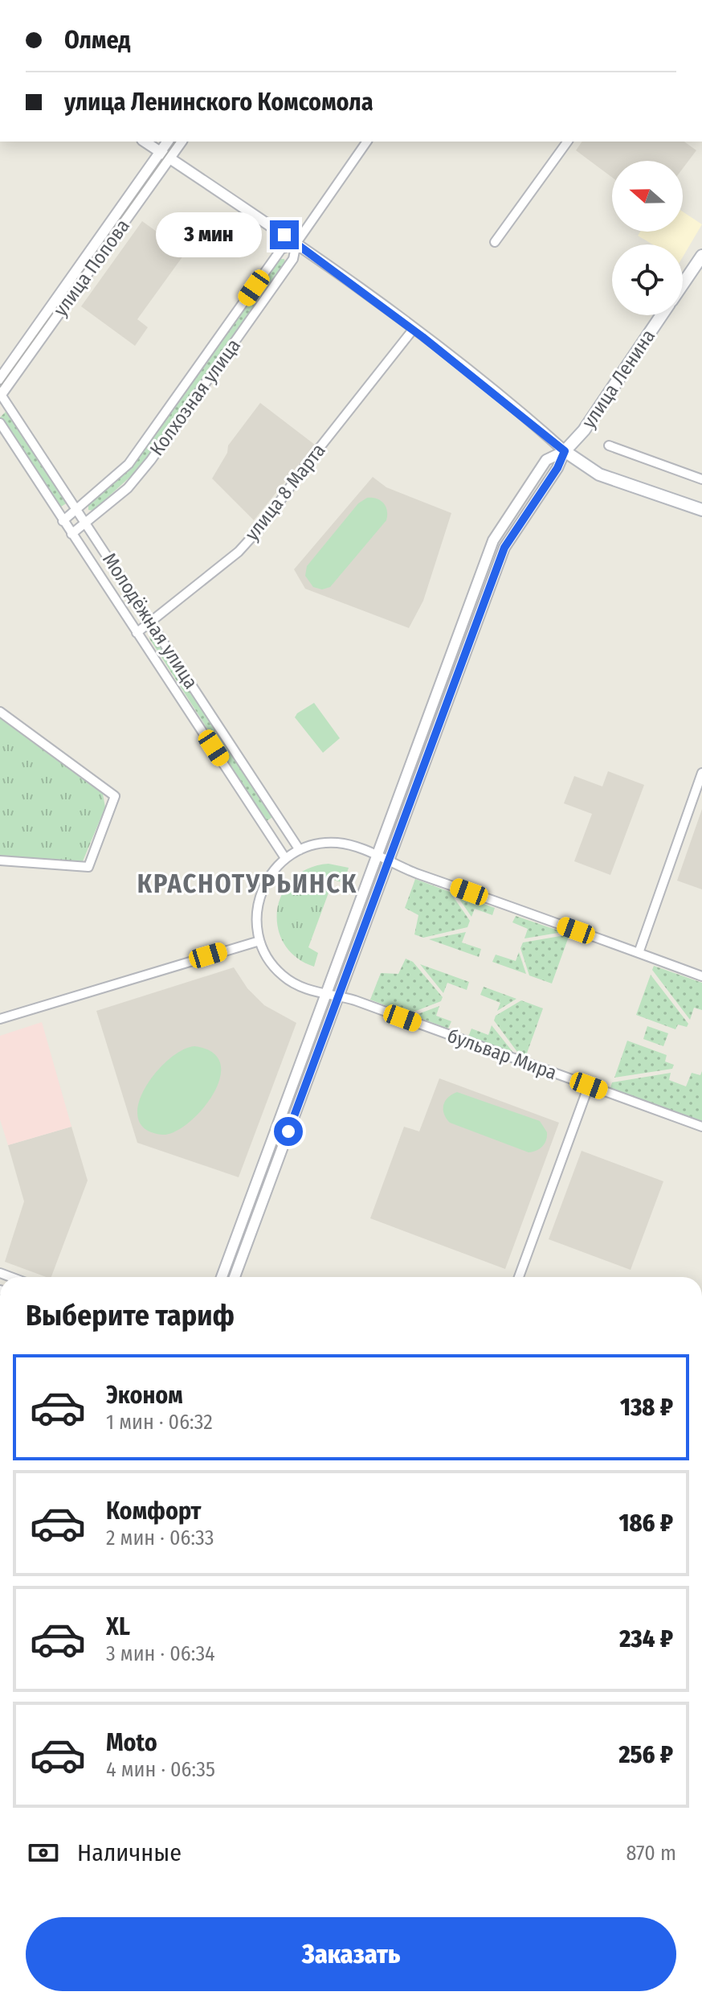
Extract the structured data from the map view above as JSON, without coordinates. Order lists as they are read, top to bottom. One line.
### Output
{"streets":{"main road":["улица Ленина"],"street":["улица Попова","Колхозная улица","улица 8 Марта","Молодёжная улица","бульвар Мира"]},"crossings":[["улица Попова","Молодёжная улица"],["улица Ленина","бульвар Мира"],["Колхозная улица","Молодёжная улица"],["улица 8 Марта","Молодёжная улица"]],"districts":["КРАСНОТУРЬИНСК"],"north":"left","page":{"banner":["Олмед","улица Ленинского Комсомола"],"bubble":"3 мин","heading":"Выберите тариф","list":[{"name":"Эконом","note":"1 мин · 06:32","value":"138 ₽"},{"name":"Комфорт","note":"2 мин · 06:33","value":"186 ₽"},{"name":"XL","note":"3 мин · 06:34","value":"234 ₽"},{"name":"Moto","note":"4 мин · 06:35","value":"256 ₽"}],"pay":["Наличные","870 m"],"buttons":"Заказать"}}
